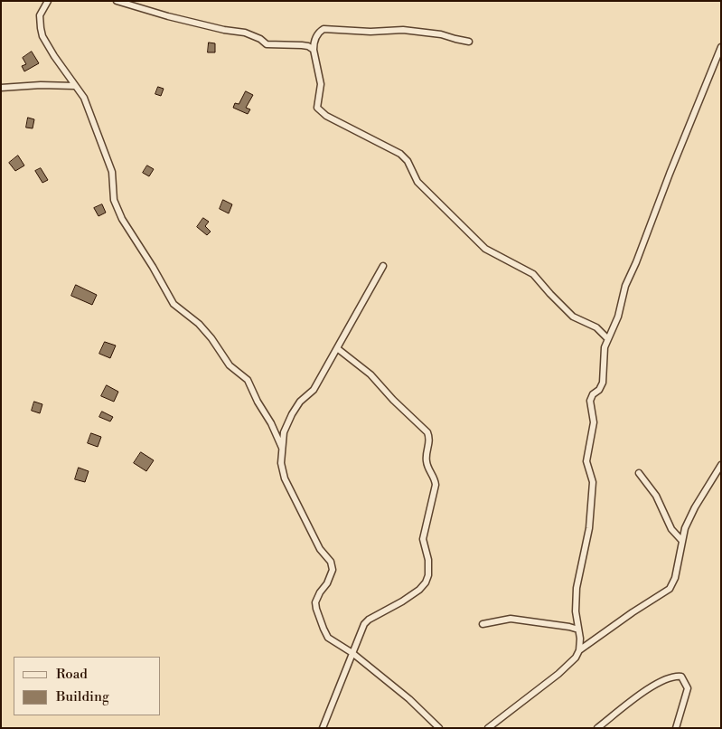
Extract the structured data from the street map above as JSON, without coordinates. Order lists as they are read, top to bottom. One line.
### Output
{"legend":["Road","Building"]}
